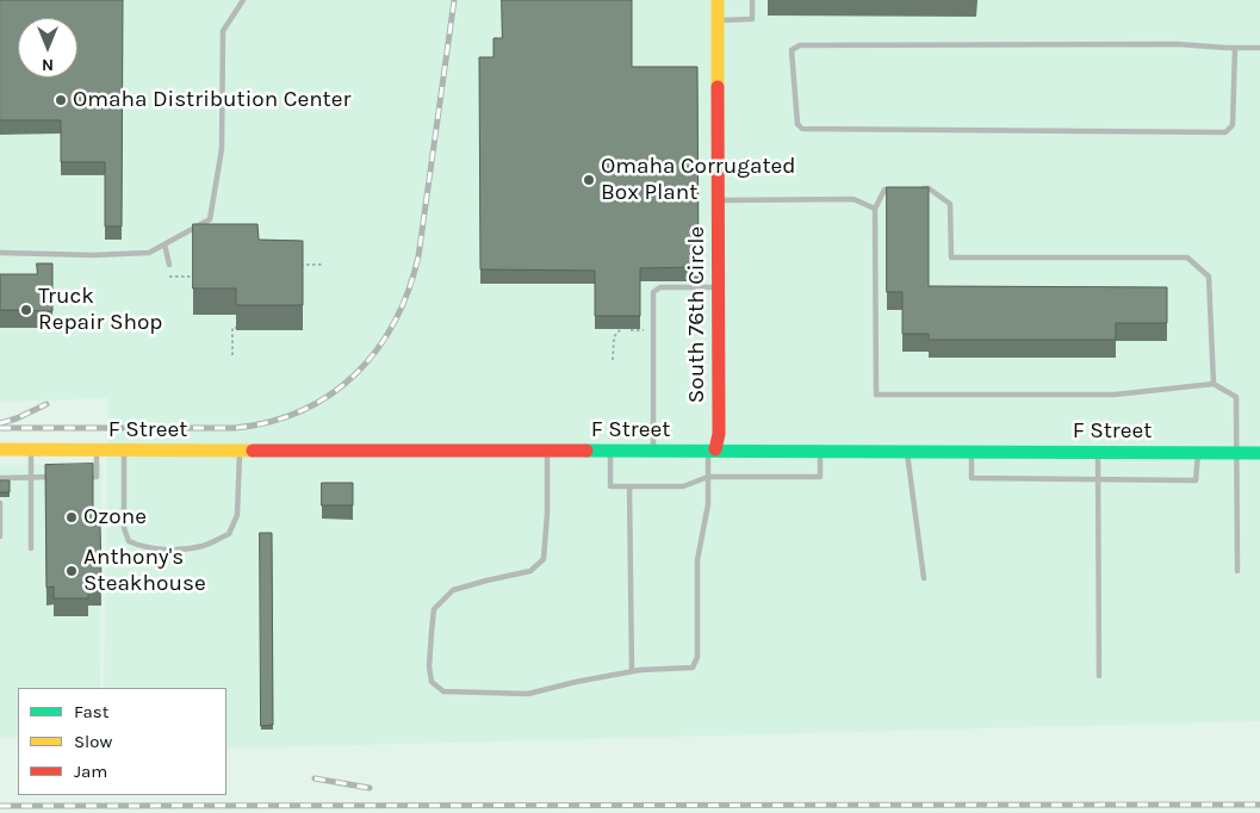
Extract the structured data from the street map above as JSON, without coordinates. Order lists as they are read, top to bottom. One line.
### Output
{"streets":{"street":["South 76th Circle","F Street"]},"crossings":[["South 76th Circle","F Street"]],"places":["Omaha Distribution Center","Omaha Corrugated Box Plant","Truck Repair Shop","Ozone","Anthony's Steakhouse"],"legend":["Fast","Slow","Jam"],"north":"bottom"}
